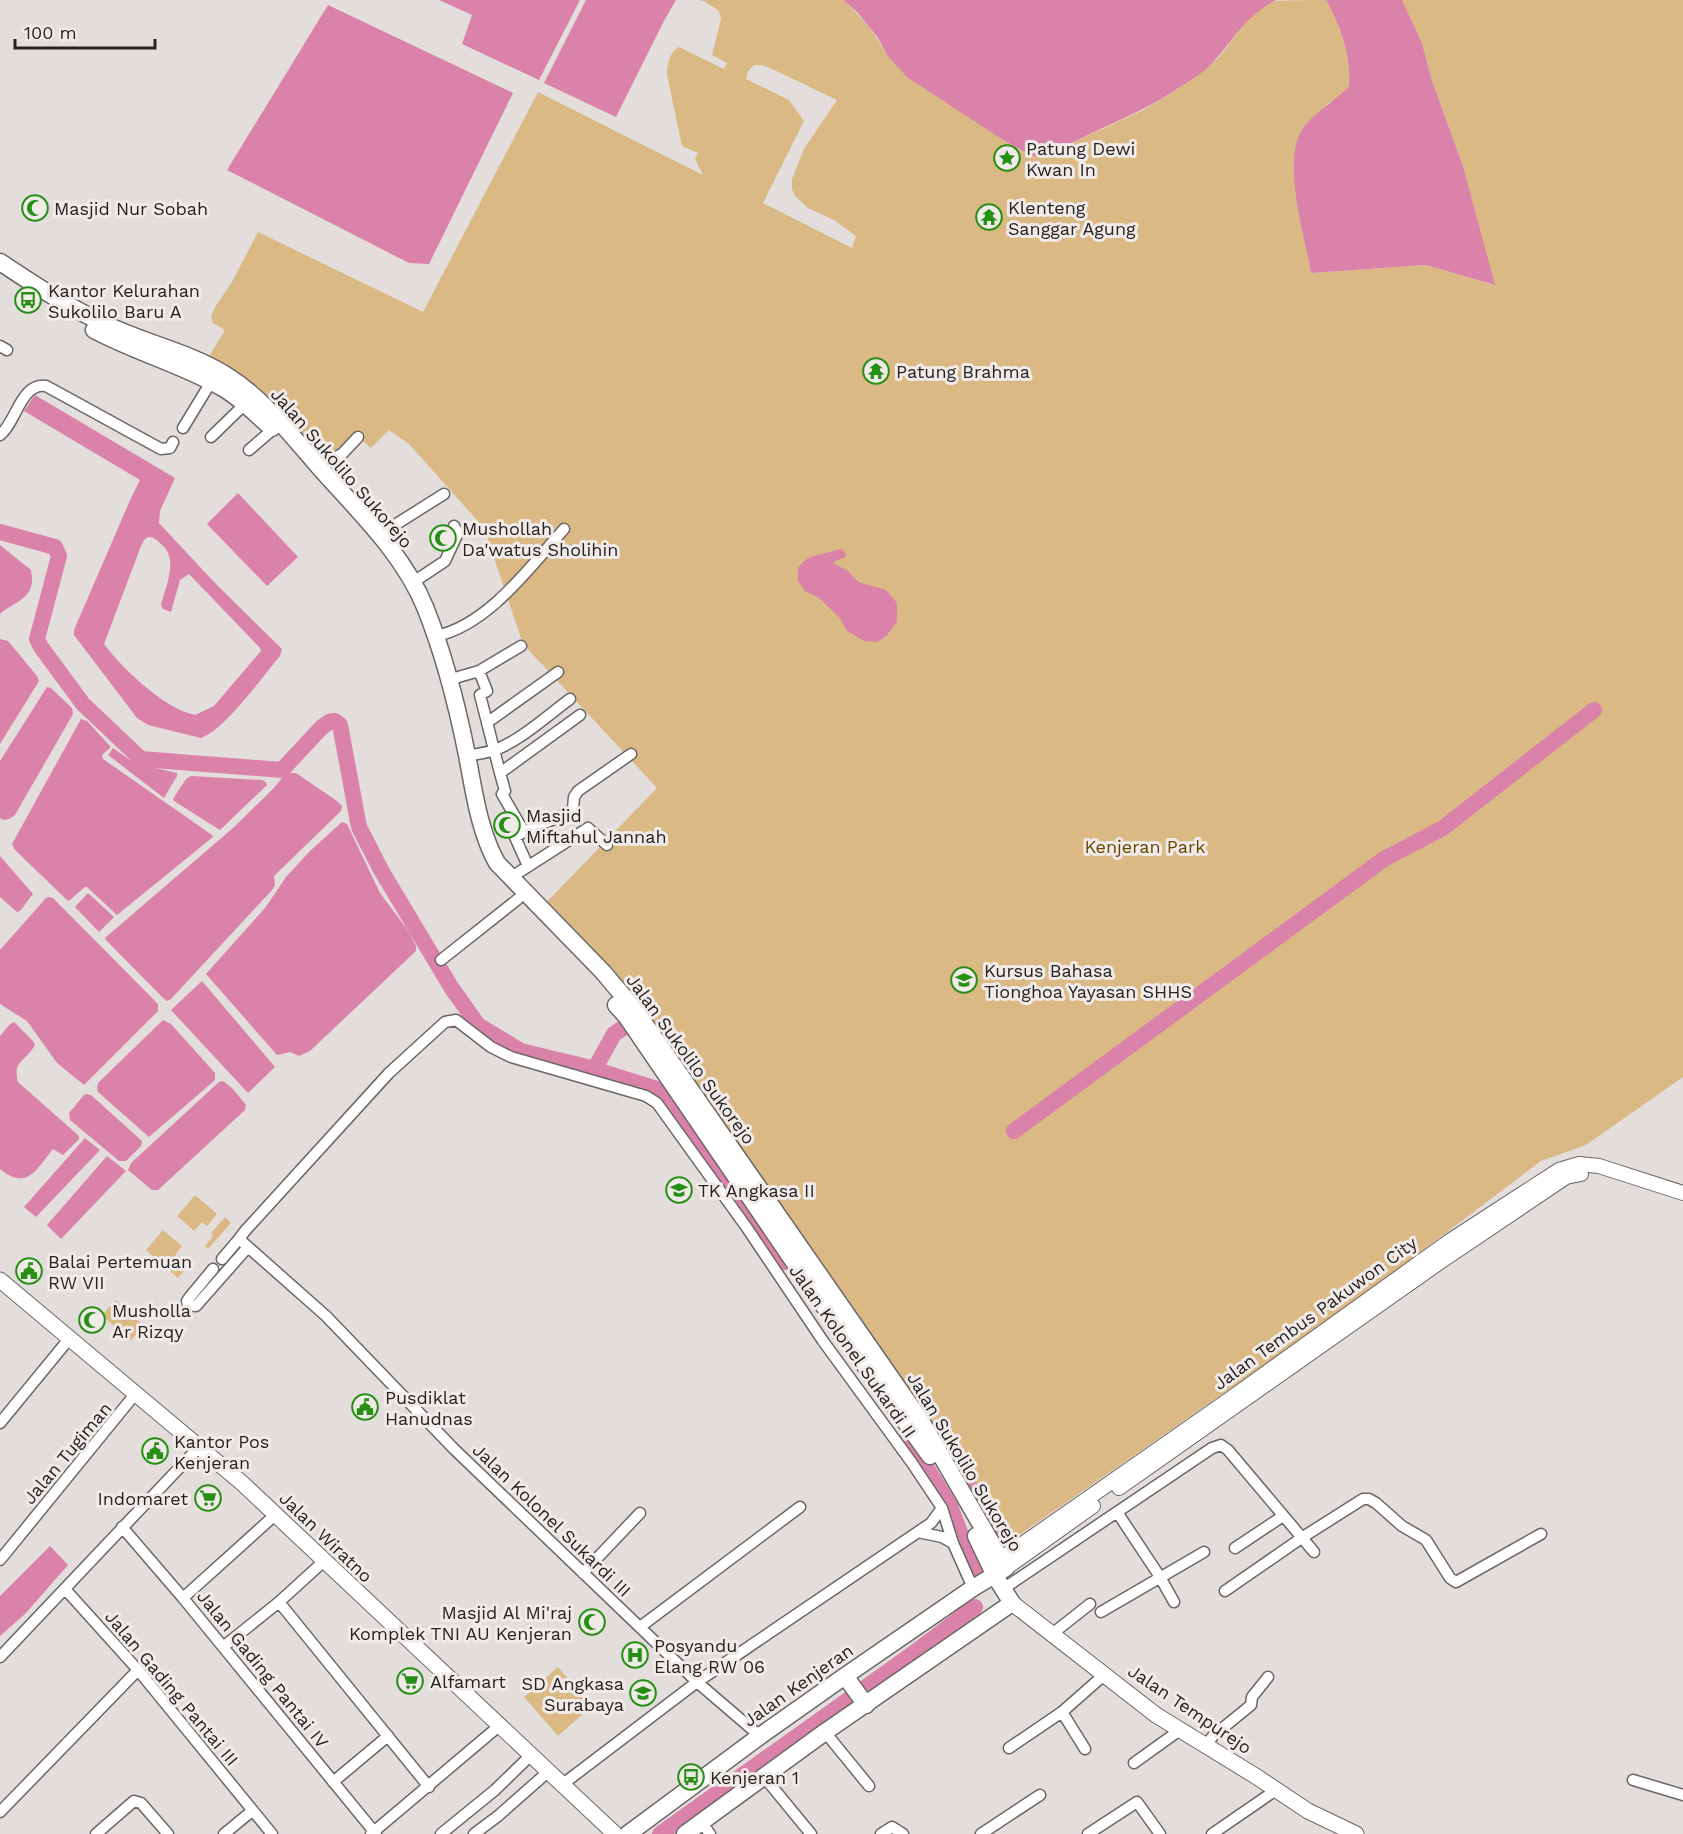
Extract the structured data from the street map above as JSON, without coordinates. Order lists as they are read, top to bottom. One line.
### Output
{"streets":{"main road":["Jalan Sukolilo Sukorejo","Jalan Wiratno","Jalan Kenjeran","Jalan Tempurejo"],"street":["Jalan Tembus Pakuwon City","Jalan Kolonel Sukardi II","Jalan Tugiman","Jalan Kolonel Sukardi III","Jalan Gading Pantai IV","Jalan Gading Pantai III"]},"crossings":[["Jalan Sukolilo Sukorejo","Jalan Tembus Pakuwon City"],["Jalan Sukolilo Sukorejo","Jalan Kenjeran"],["Jalan Sukolilo Sukorejo","Jalan Tempurejo"],["Jalan Tembus Pakuwon City","Jalan Kenjeran"],["Jalan Tembus Pakuwon City","Jalan Tempurejo"],["Jalan Kolonel Sukardi II","Jalan Kolonel Sukardi III"],["Jalan Kolonel Sukardi II","Jalan Kenjeran"],["Jalan Tugiman","Jalan Wiratno"],["Jalan Kolonel Sukardi III","Jalan Kenjeran"],["Jalan Kenjeran","Jalan Tempurejo"]],"parks":["Kenjeran Park"],"places":{"place":["Patung Dewi Kwan In"],"mosque":["Masjid Nur Sobah","Mushollah Da'watus Sholihin","Masjid Miftahul Jannah","Musholla Ar Rizqy","Masjid Al Mi'raj Komplek TNI AU Kenjeran"],"temple":["Klenteng Sanggar Agung","Patung Brahma"],"bus stop":["Kantor Kelurahan Sukolilo Baru A","Kenjeran 1"],"school or university":["Kursus Bahasa Tionghoa Yayasan SHHS","TK Angkasa II","SD Angkasa Surabaya"],"public building":["Balai Pertemuan RW VII","Pusdiklat Hanudnas","Kantor Pos Kenjeran"],"supermarket":["Indomaret","Alfamart"],"hospital":["Posyandu Elang RW 06"]},"scale_bar":"100 m"}
